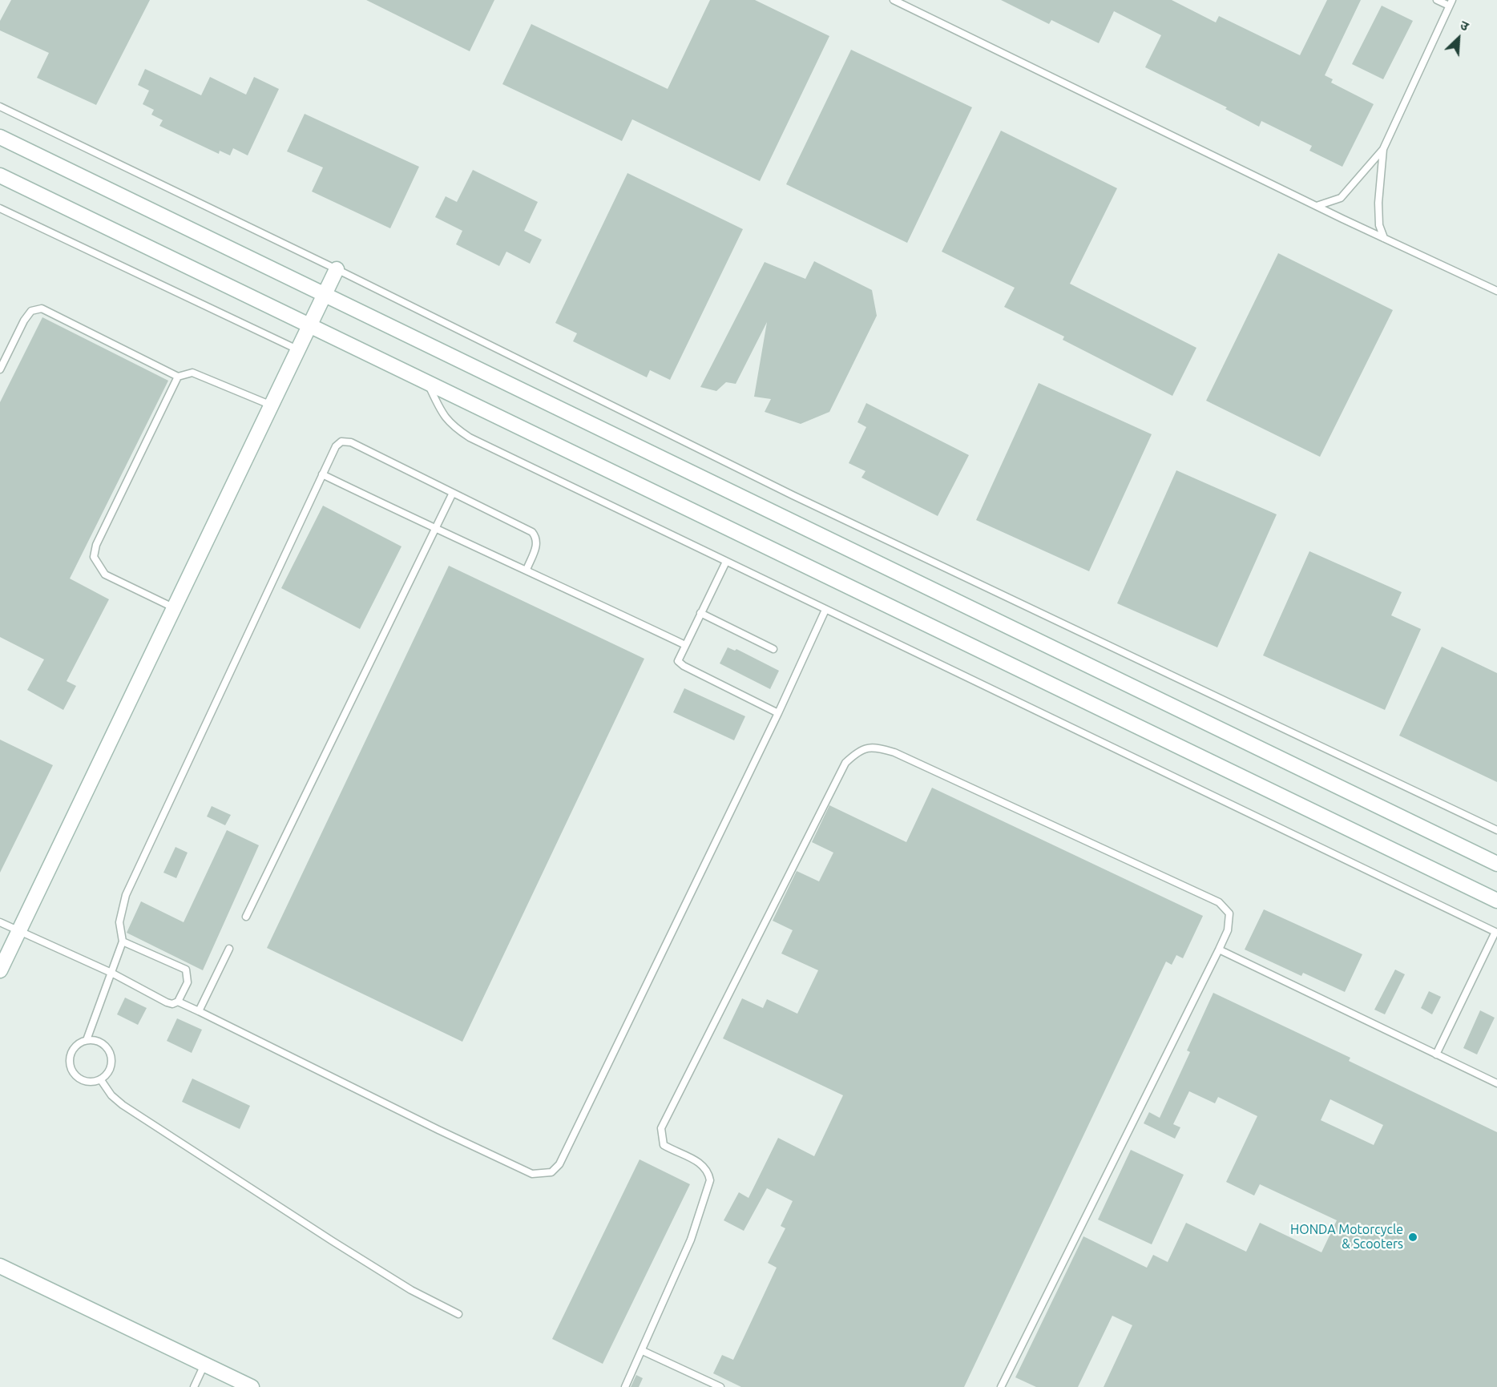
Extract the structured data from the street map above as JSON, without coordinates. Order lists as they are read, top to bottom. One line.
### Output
{"places":["HONDA Motorcycle & Scooters"],"north":"top right"}
